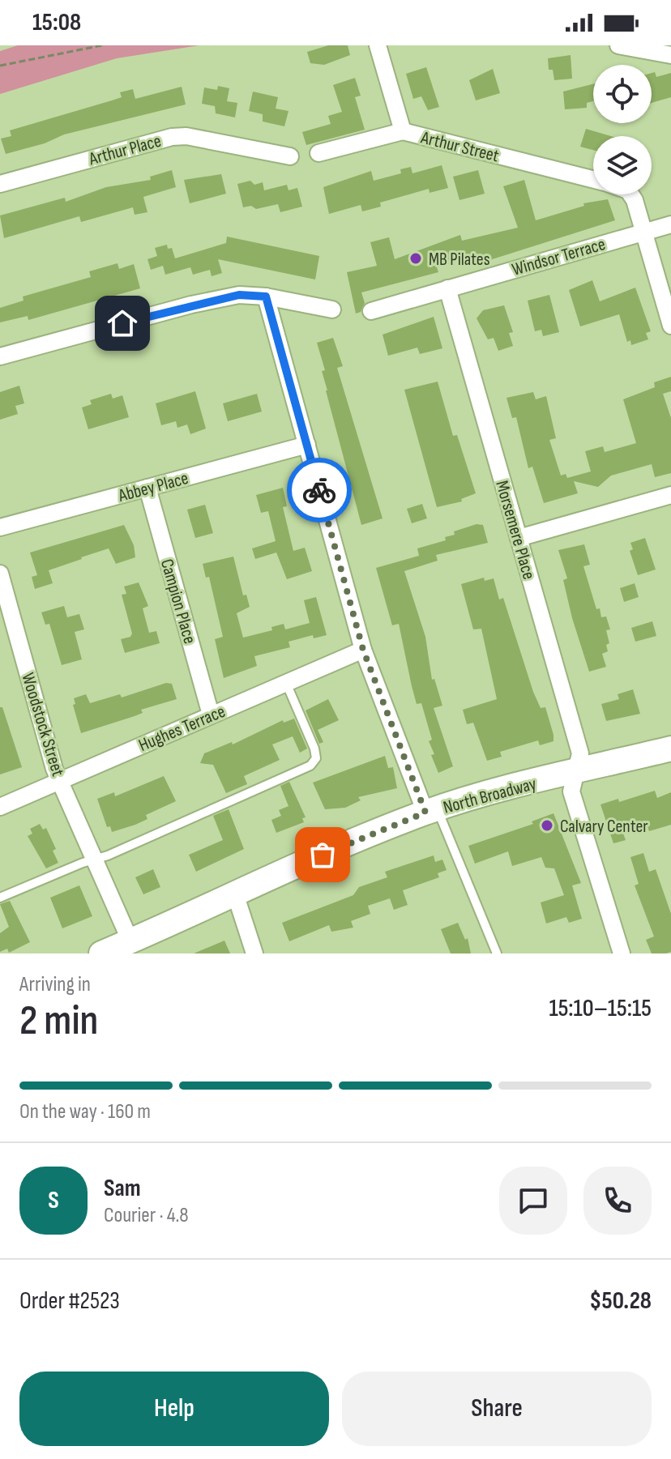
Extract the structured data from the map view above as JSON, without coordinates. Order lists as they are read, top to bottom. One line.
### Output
{"streets":{"main road":["North Broadway"],"street":["Arthur Street","Arthur Place","Windsor Terrace","Abbey Place","Morsemere Place","Campion Place","Woodstock Street","Hughes Terrace"]},"crossings":[["Arthur Street","Windsor Terrace"],["Windsor Terrace","Morsemere Place"],["Abbey Place","Campion Place"],["Morsemere Place","North Broadway"],["Campion Place","Hughes Terrace"],["Woodstock Street","Hughes Terrace"],["Woodstock Street","North Broadway"]],"places":["MB Pilates","Calvary Center"],"page":{"status":"15:08","heading":["2 min","Arriving in","15:10–15:15"],"panel":["Sam","Courier · 4.8","Order #2523","$50.28"],"bar":"On the way · 160 m","round":"S","buttons":["Help","Share"]}}
